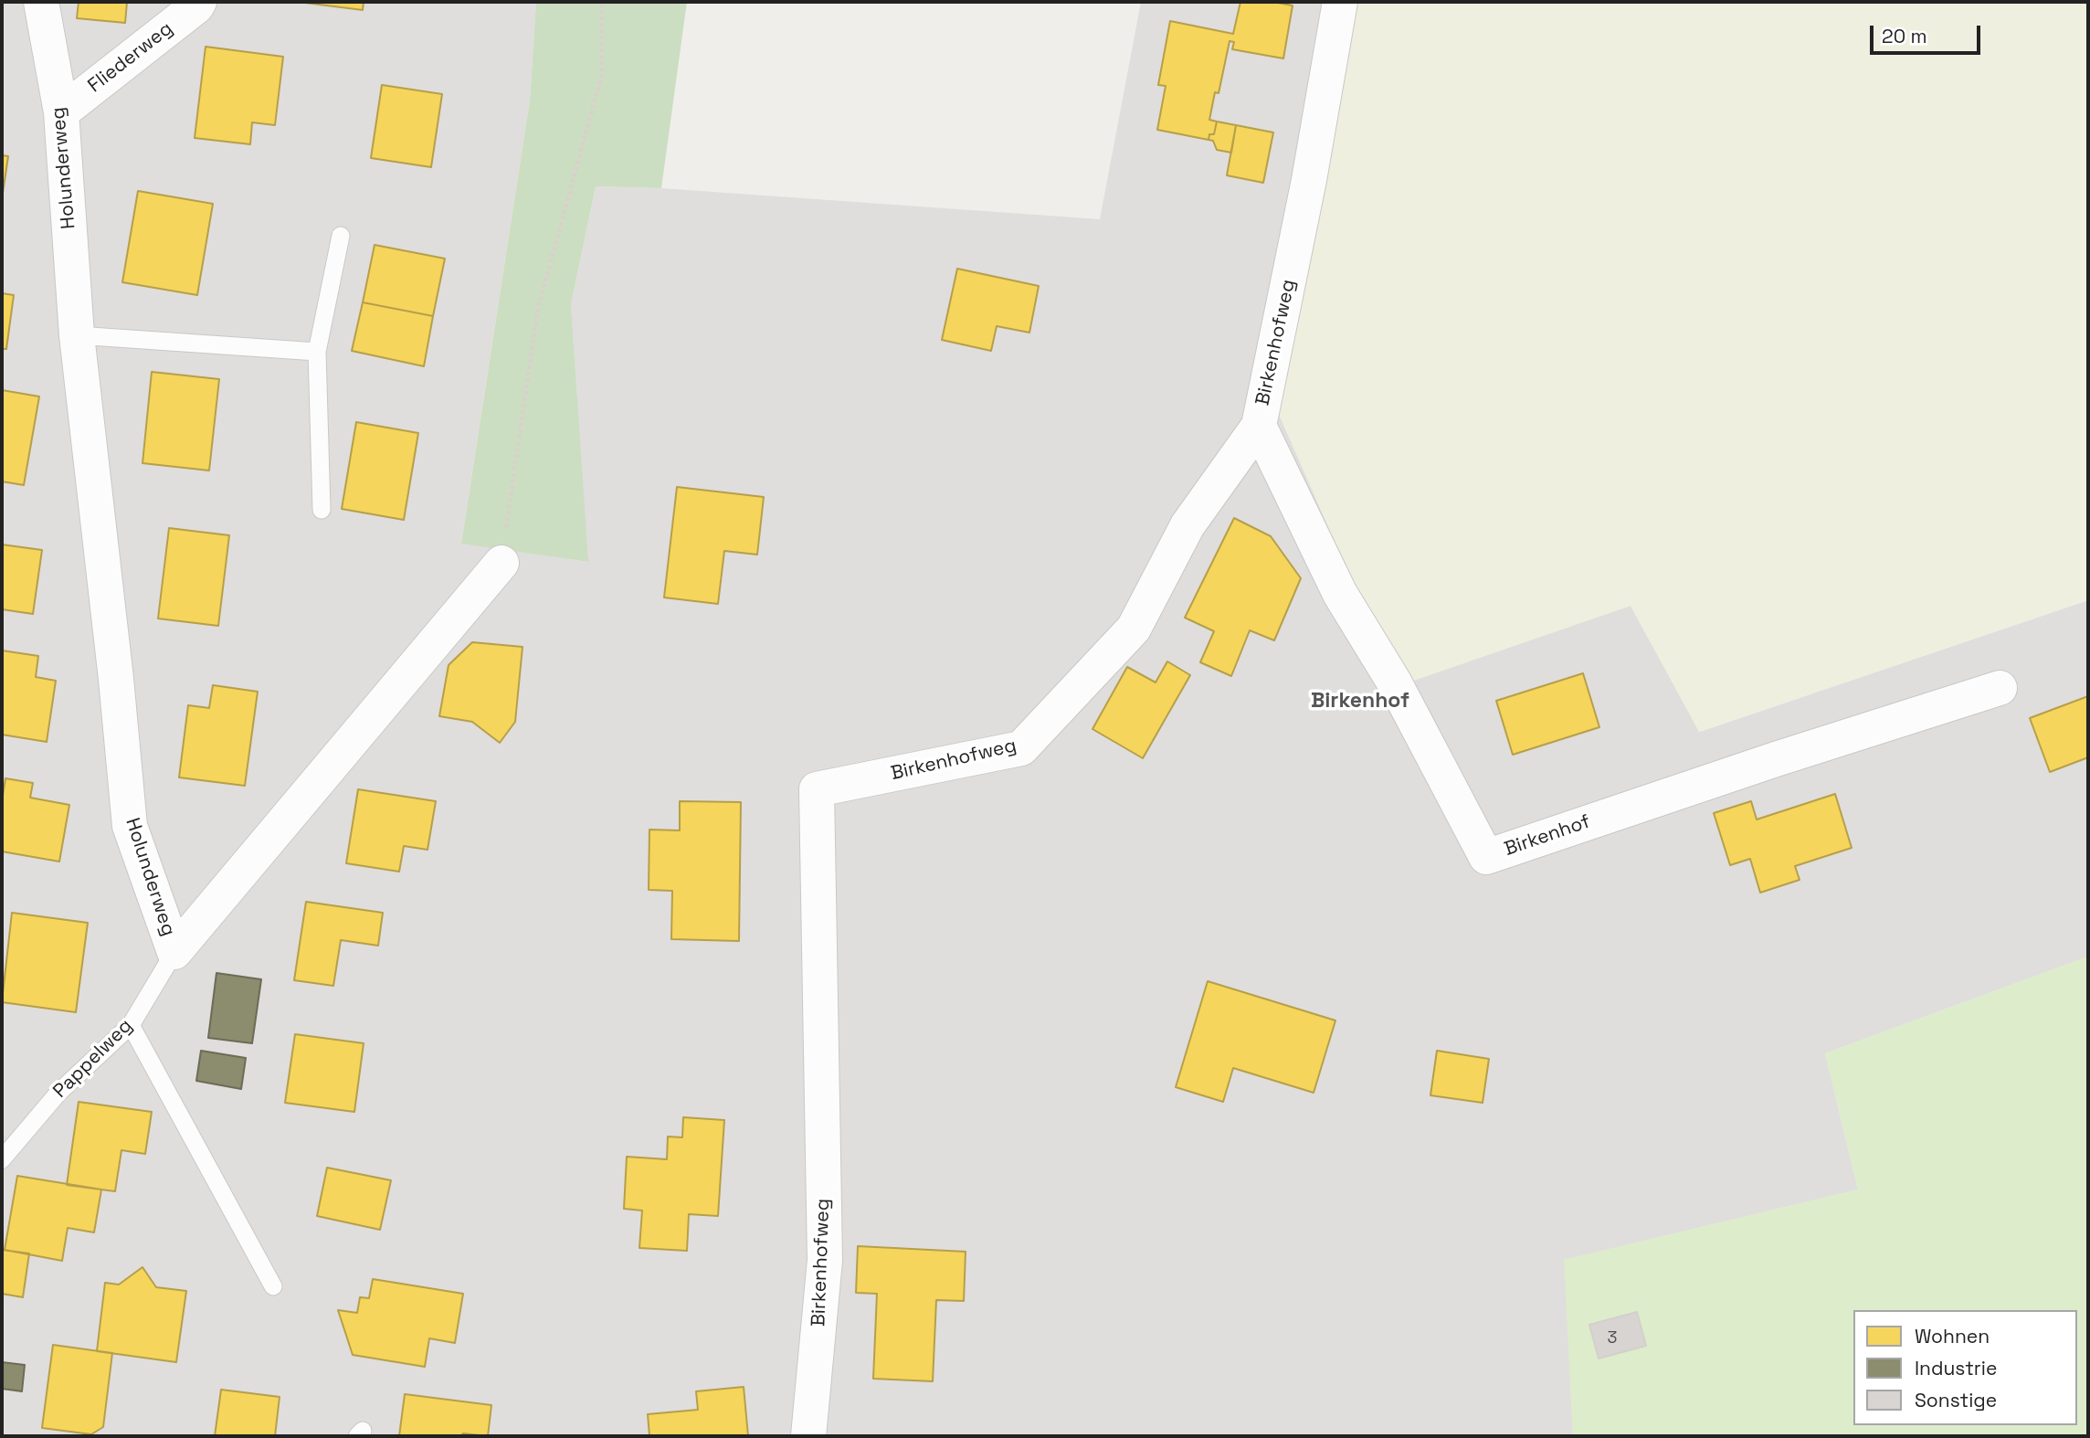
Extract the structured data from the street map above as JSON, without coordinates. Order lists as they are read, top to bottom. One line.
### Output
{"streets":{"street":["Fliederweg","Holunderweg","Birkenhofweg","Birkenhof"],"lane":["Pappelweg"]},"crossings":[["Fliederweg","Holunderweg"],["Holunderweg","Pappelweg"],["Birkenhofweg","Birkenhof"]],"districts":["Birkenhof"],"house_numbers":["3"],"legend":["Wohnen","Industrie","Sonstige"],"scale_bar":"20 m"}
